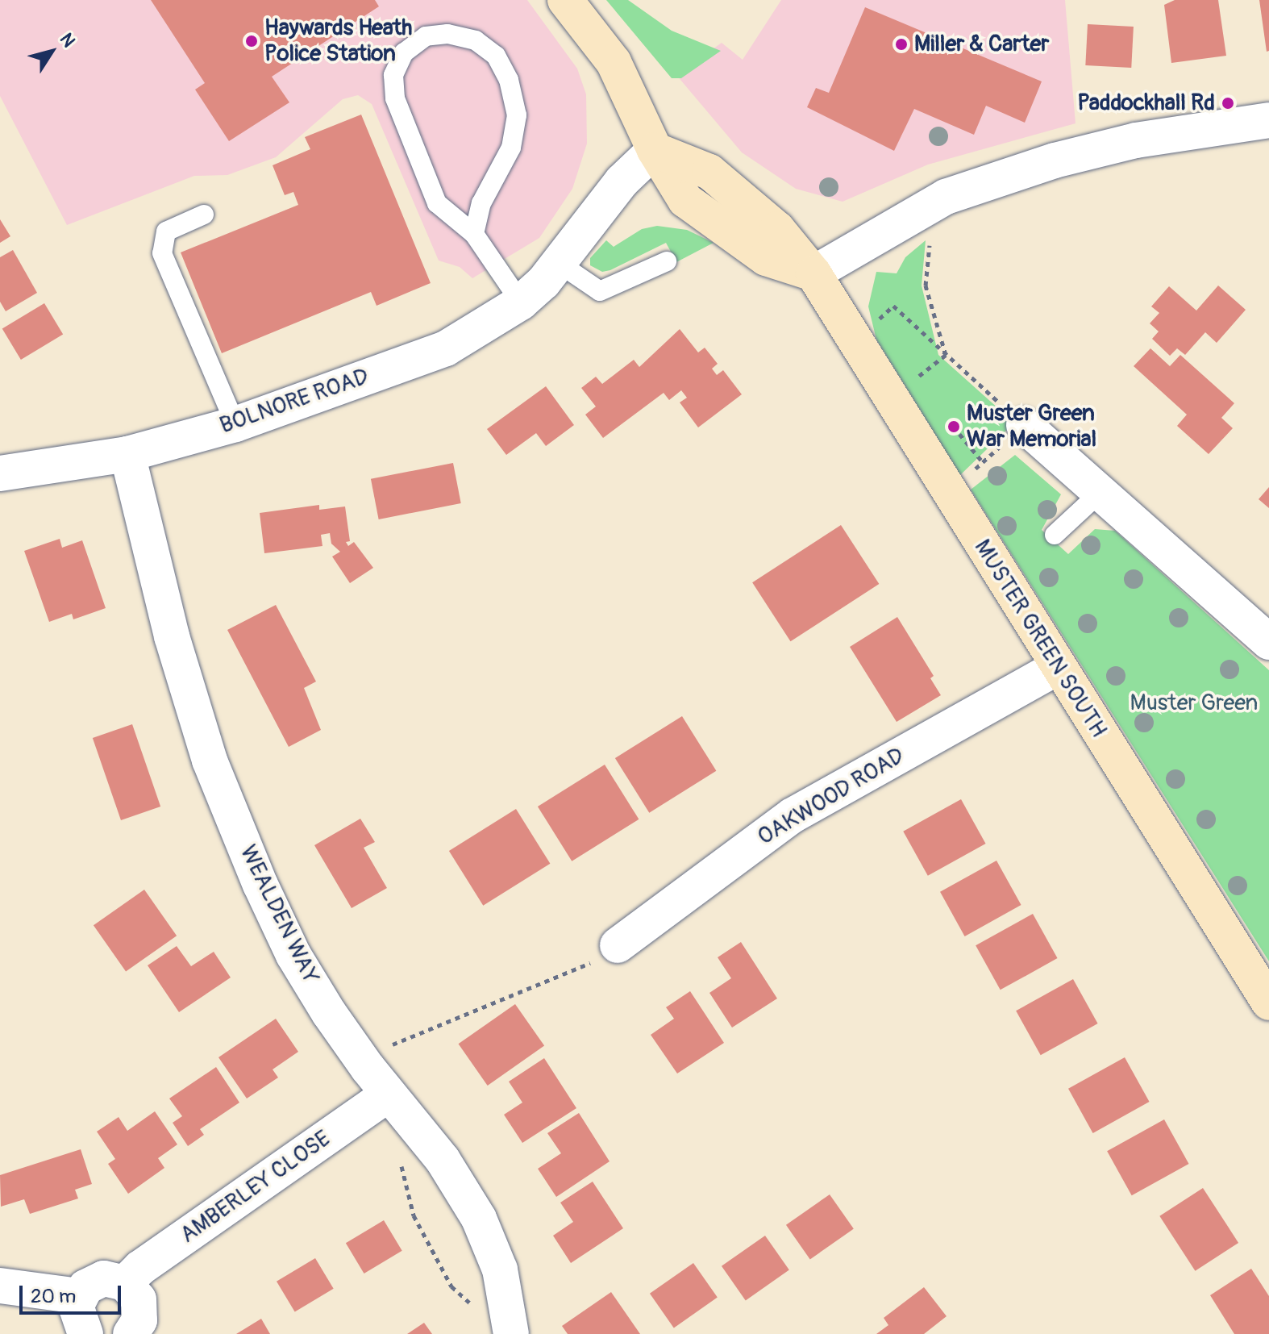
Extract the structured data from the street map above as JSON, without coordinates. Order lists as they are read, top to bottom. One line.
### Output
{"streets":{"main road":["MUSTER GREEN SOUTH"],"street":["BOLNORE ROAD","OAKWOOD ROAD","WEALDEN WAY","AMBERLEY CLOSE"]},"crossings":[["BOLNORE ROAD","MUSTER GREEN SOUTH"],["BOLNORE ROAD","WEALDEN WAY"],["MUSTER GREEN SOUTH","OAKWOOD ROAD"],["WEALDEN WAY","AMBERLEY CLOSE"]],"parks":["Muster Green"],"places":["Haywards Heath Police Station","Miller & Carter","Paddockhall Rd","Muster Green War Memorial"],"scale_bar":"20 m","north":"top right"}
